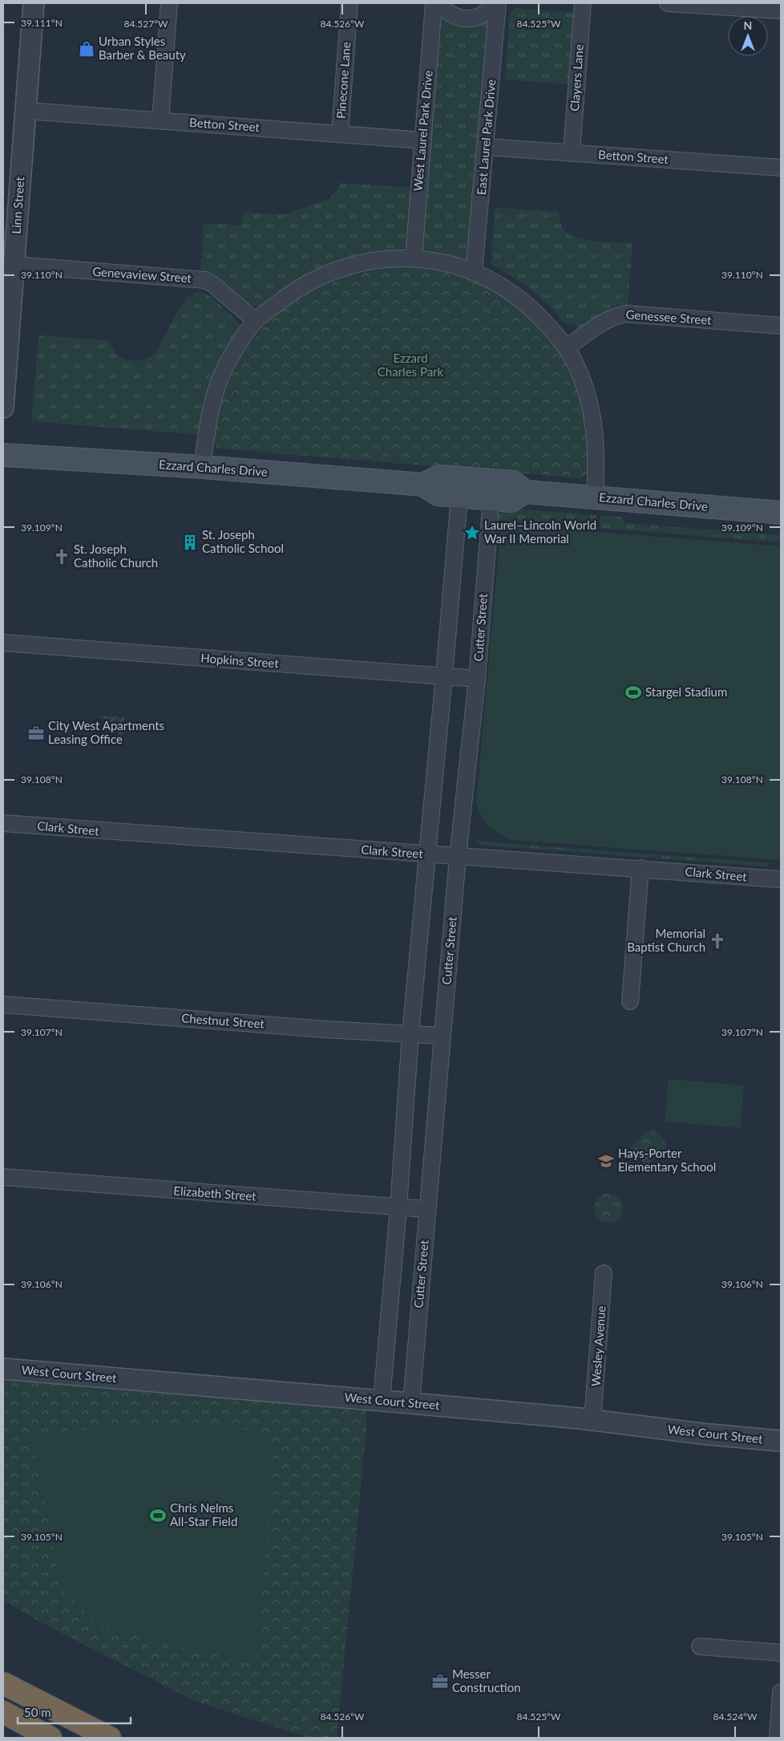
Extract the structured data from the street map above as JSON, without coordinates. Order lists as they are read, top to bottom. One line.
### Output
{"streets":{"main road":["Ezzard Charles Drive"],"street":["Clayers Lane","Pinecone Lane","Betton Street","West Laurel Park Drive","East Laurel Park Drive","Linn Street","Genevaview Street","Genessee Street","Cutter Street","Hopkins Street","Clark Street","Chestnut Street","Elizabeth Street","Wesley Avenue","West Court Street"]},"crossings":[["Clayers Lane","Betton Street"],["Pinecone Lane","Betton Street"],["Betton Street","West Laurel Park Drive"],["Betton Street","East Laurel Park Drive"],["Betton Street","Linn Street"],["Linn Street","Genevaview Street"],["Ezzard Charles Drive","Cutter Street"],["Cutter Street","Hopkins Street"],["Cutter Street","Clark Street"],["Cutter Street","Chestnut Street"],["Cutter Street","Elizabeth Street"],["Cutter Street","West Court Street"],["Wesley Avenue","West Court Street"]],"parks":["Ezzard Charles Park"],"places":{"shop":["Urban Styles Barber & Beauty"],"place":["Laurel–Lincoln World War II Memorial"],"building":["St. Joseph Catholic School"],"church":["St. Joseph Catholic Church","Memorial Baptist Church"],"sports":["Stargel Stadium","Chris Nelms All-Star Field"],"office":["City West Apartments Leasing Office","Messer Construction"],"school or university":["Hays-Porter Elementary School"]},"scale_bar":"50 m","north":"top","coordinates":["39.111°N","84.527°W","84.526°W","84.525°W","39.110°N","39.109°N","39.108°N","39.107°N","39.106°N","39.105°N","84.524°W"]}
